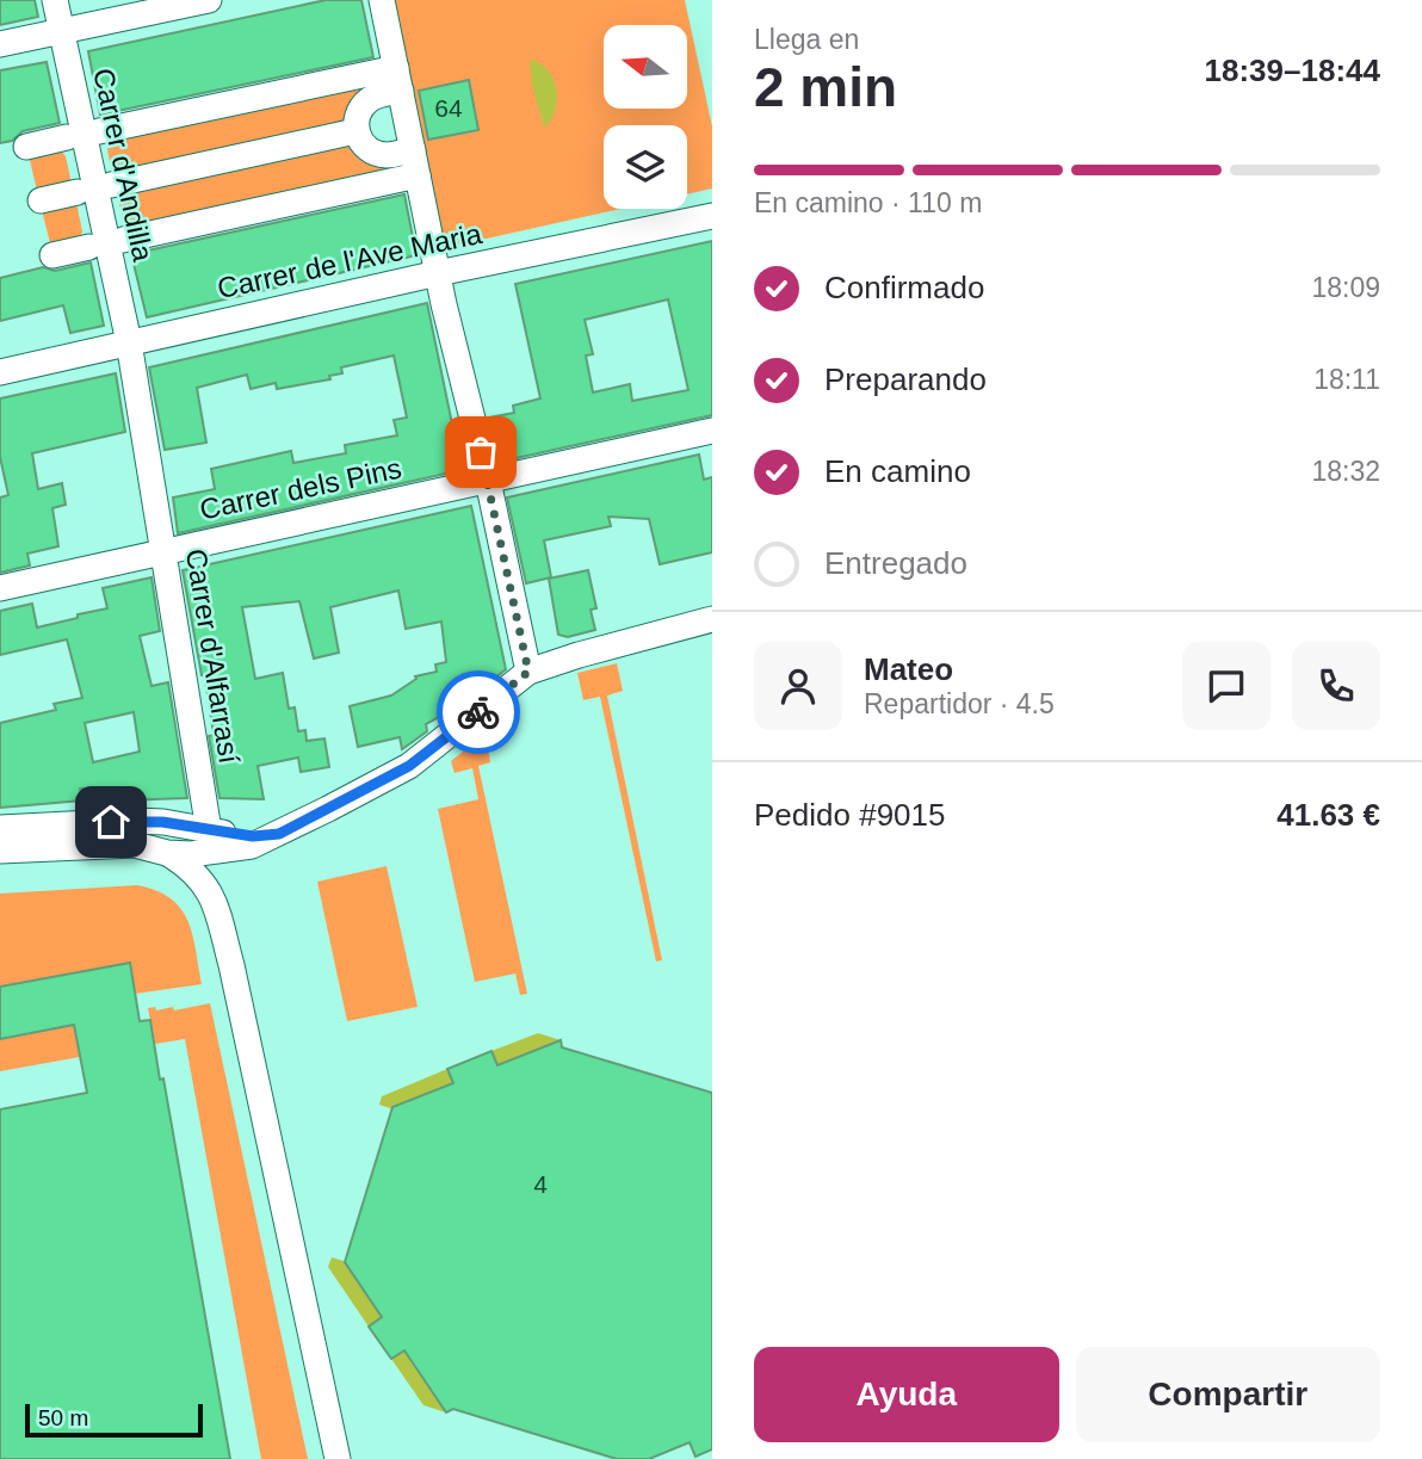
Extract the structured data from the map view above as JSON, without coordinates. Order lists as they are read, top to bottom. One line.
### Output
{"streets":{"street":["Carrer d'Andilla","Carrer de l'Ave Maria","Carrer dels Pins","Carrer d'Alfarrasí"]},"crossings":[["Carrer d'Andilla","Carrer de l'Ave Maria"],["Carrer d'Andilla","Carrer d'Alfarrasí"],["Carrer de l'Ave Maria","Carrer d'Alfarrasí"],["Carrer dels Pins","Carrer d'Alfarrasí"]],"house_numbers":["64","4"],"scale_bar":"50 m","north":"left","page":{"heading":["2 min","Llega en","18:39–18:44"],"panel":["Mateo","Repartidor · 4.5","Pedido #9015","41.63 €"],"bar":"En camino · 110 m","list":[["Confirmado","18:09"],["Preparando","18:11"],["En camino","18:32"],"Entregado"],"buttons":["Ayuda","Compartir"],"scale":"50 m"}}
